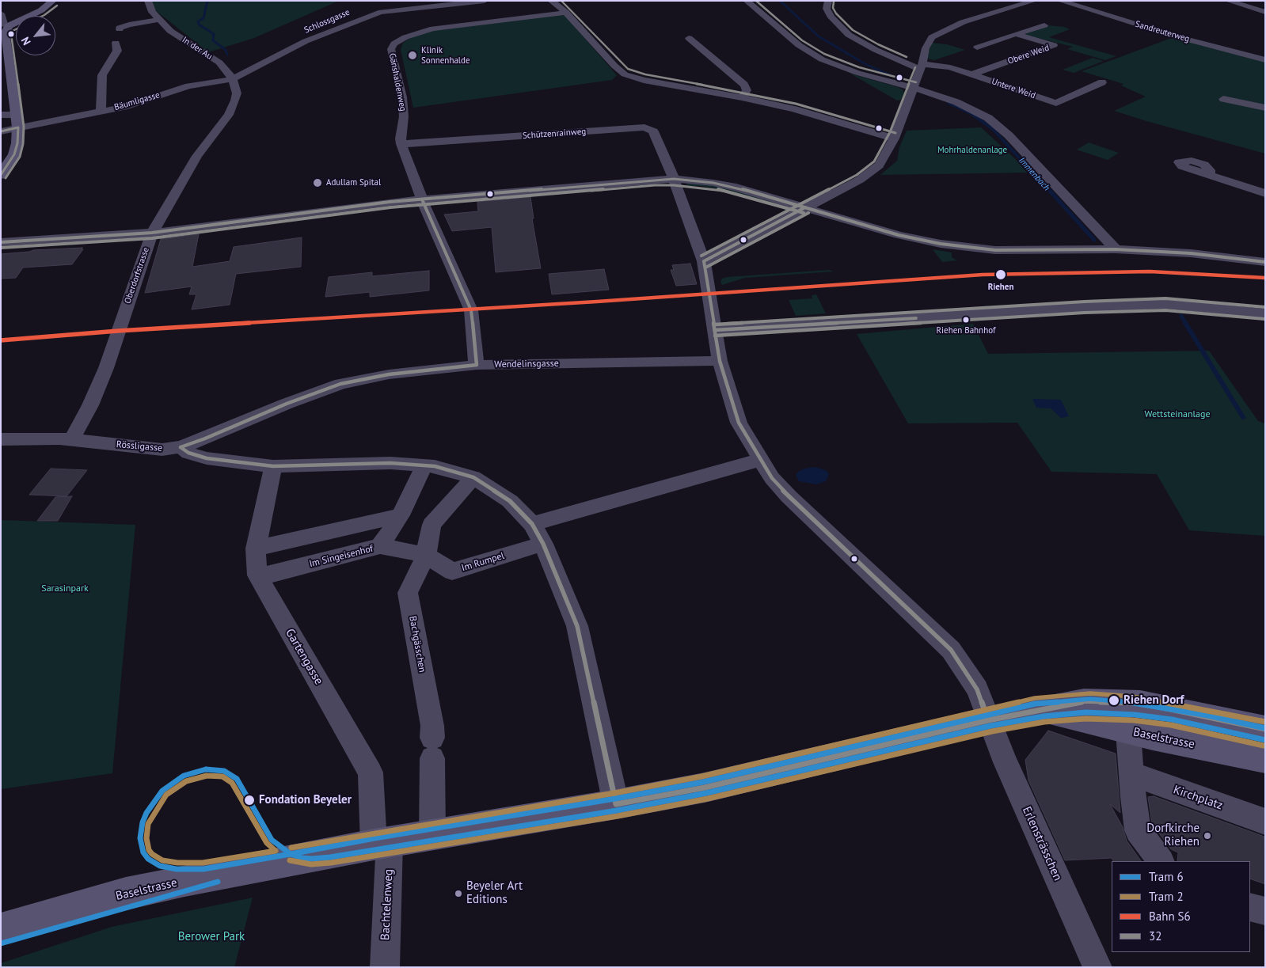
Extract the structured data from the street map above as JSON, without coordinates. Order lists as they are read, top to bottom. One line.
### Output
{"streets":{"main road":["Baselstrasse"],"street":["Schlossgasse","Sandreuterweg","In der Au","Obere Weid","Gänshaldenweg","Untere Weid","Bäumligasse","Schützenrainweg","Oberdorfstrasse","Wendelinsgasse","Rössligasse","Im Singeisenhof","Im Rumpel","Bachgässchen","Gartengasse","Kirchplatz","Erlensträsschen","Bachtelenweg"]},"crossings":[["Schlossgasse","In der Au"],["Schlossgasse","Bäumligasse"],["Schlossgasse","Oberdorfstrasse"],["In der Au","Bäumligasse"],["In der Au","Oberdorfstrasse"],["Obere Weid","Untere Weid"],["Gänshaldenweg","Schützenrainweg"],["Gänshaldenweg","Wendelinsgasse"],["Bäumligasse","Oberdorfstrasse"],["Schützenrainweg","Wendelinsgasse"],["Schützenrainweg","Erlensträsschen"],["Oberdorfstrasse","Rössligasse"],["Wendelinsgasse","Rössligasse"],["Im Singeisenhof","Im Rumpel"],["Im Singeisenhof","Bachgässchen"],["Im Singeisenhof","Gartengasse"],["Im Rumpel","Bachgässchen"],["Bachgässchen","Baselstrasse"],["Gartengasse","Baselstrasse"],["Gartengasse","Bachtelenweg"],["Baselstrasse","Erlensträsschen"],["Baselstrasse","Bachtelenweg"]],"water":["Immenbach"],"parks":["Mohrhaldenanlage","Wettsteinanlage","Sarasinpark","Berower Park"],"places":["Klinik Sonnenhalde","Adullam Spital","Riehen","Riehen Bahnhof","Riehen Dorf","Fondation Beyeler","Dorfkirche Riehen","Beyeler Art Editions"],"lines":["transit line 32","rail line S6","tram line 2","tram line 6"],"legend":["Tram 6","Tram 2","Bahn S6","32"],"north":"bottom left"}
